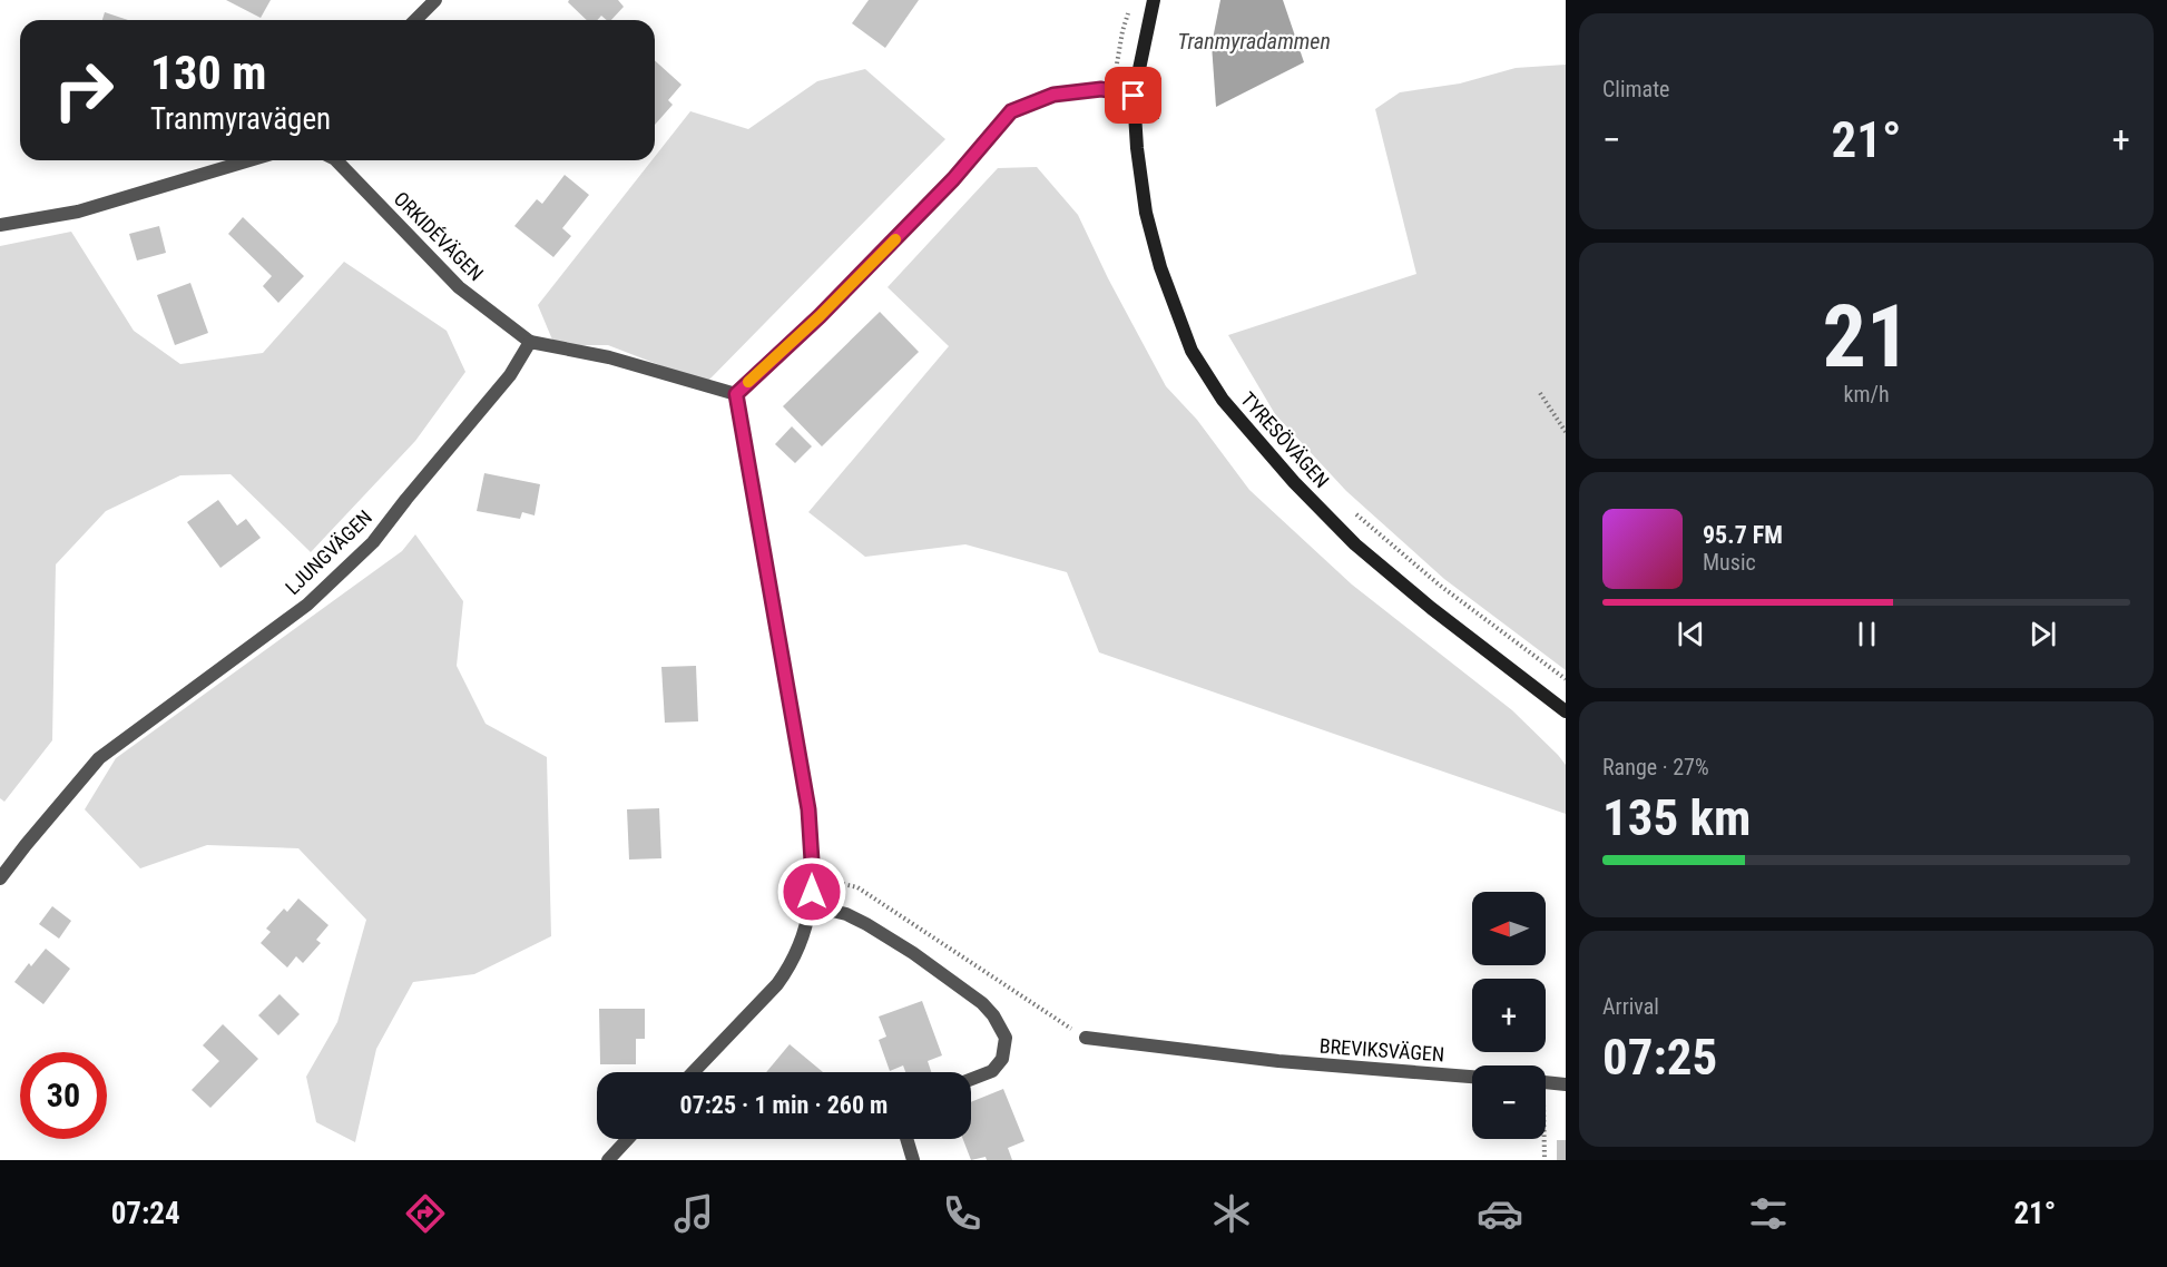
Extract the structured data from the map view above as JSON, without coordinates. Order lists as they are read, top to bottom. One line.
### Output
{"streets":{"main road":["TYRESÖVÄGEN"],"street":["ORKIDÉVÄGEN","LJUNGVÄGEN","BREVIKSVÄGEN"]},"crossings":[["ORKIDÉVÄGEN","LJUNGVÄGEN"]],"water":["Tranmyradammen"],"north":"left","page":{"tile":["Climate",["21","km/h"],["Range · 27%","135 km"],["Arrival","07:25"]],"turn":["130 m","Tranmyravägen"],"heat":["−","21°","+"],"song":["95.7 FM","Music"],"map_buttons":["+","−"],"limit":"30","trip":"07:25 · 1 min · 260 m","tabs":["07:24","21°"]}}
